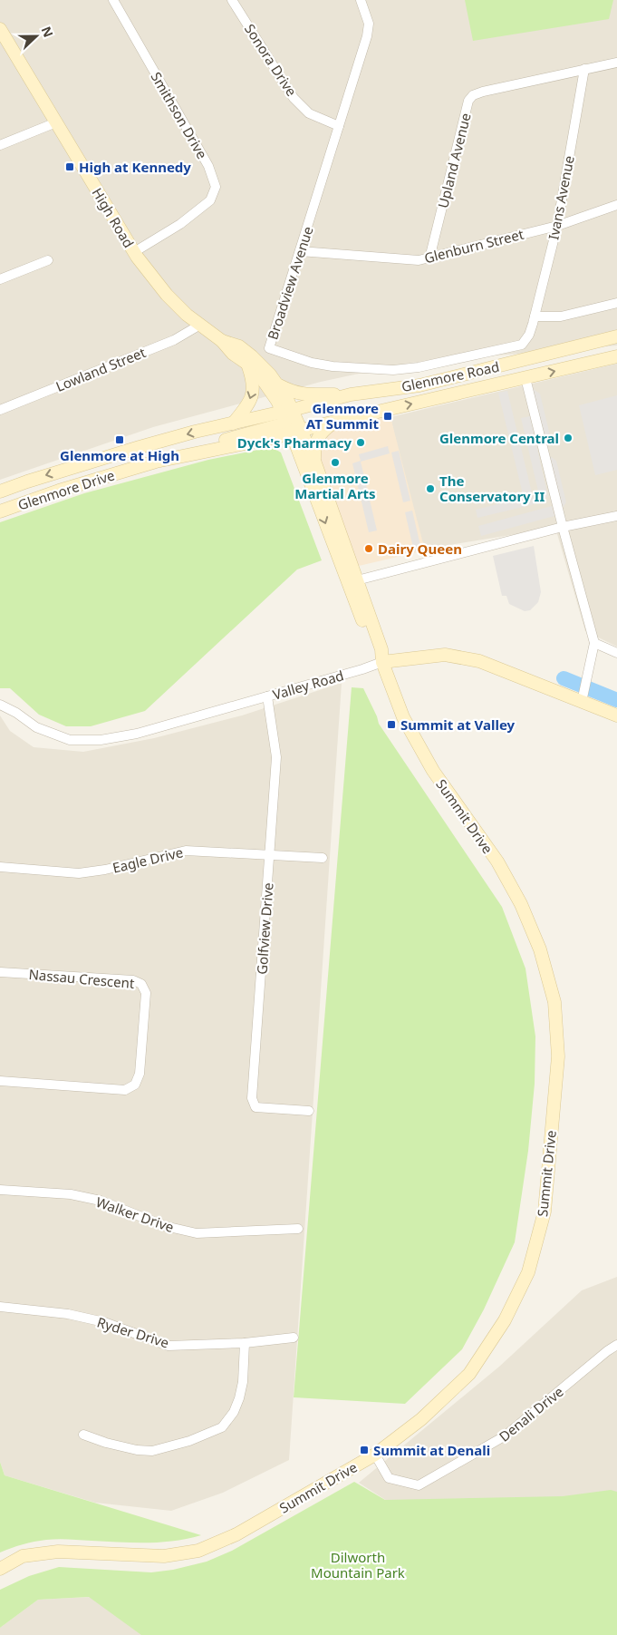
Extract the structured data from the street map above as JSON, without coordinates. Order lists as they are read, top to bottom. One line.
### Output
{"streets":{"main road":["High Road","Glenmore Road","Glenmore Drive","Valley Road","Summit Drive"],"street":["Sonora Drive","Smithson Drive","Upland Avenue","Ivans Avenue","Glenburn Street","Broadview Avenue","Lowland Street","Eagle Drive","Golfview Drive","Nassau Crescent","Walker Drive","Ryder Drive","Denali Drive"]},"crossings":[["Sonora Drive","Broadview Avenue"],["Smithson Drive","High Road"],["Upland Avenue","Ivans Avenue"],["Upland Avenue","Glenburn Street"],["Ivans Avenue","Glenburn Street"],["Ivans Avenue","Broadview Avenue"],["High Road","Lowland Street"],["High Road","Glenmore Road"],["High Road","Glenmore Drive"],["High Road","Summit Drive"],["Glenburn Street","Broadview Avenue"],["Glenmore Road","Glenmore Drive"],["Glenmore Road","Summit Drive"],["Glenmore Drive","Summit Drive"],["Valley Road","Summit Drive"],["Valley Road","Golfview Drive"],["Summit Drive","Denali Drive"],["Eagle Drive","Golfview Drive"]],"parks":["Dilworth Mountain Park"],"places":{"transit":["High at Kennedy","Glenmore AT Summit","Glenmore at High","Summit at Valley","Summit at Denali"],"other":["Glenmore Central","Dyck's Pharmacy","Glenmore Martial Arts","The Conservatory II","Dairy Queen"]},"north":"right"}
